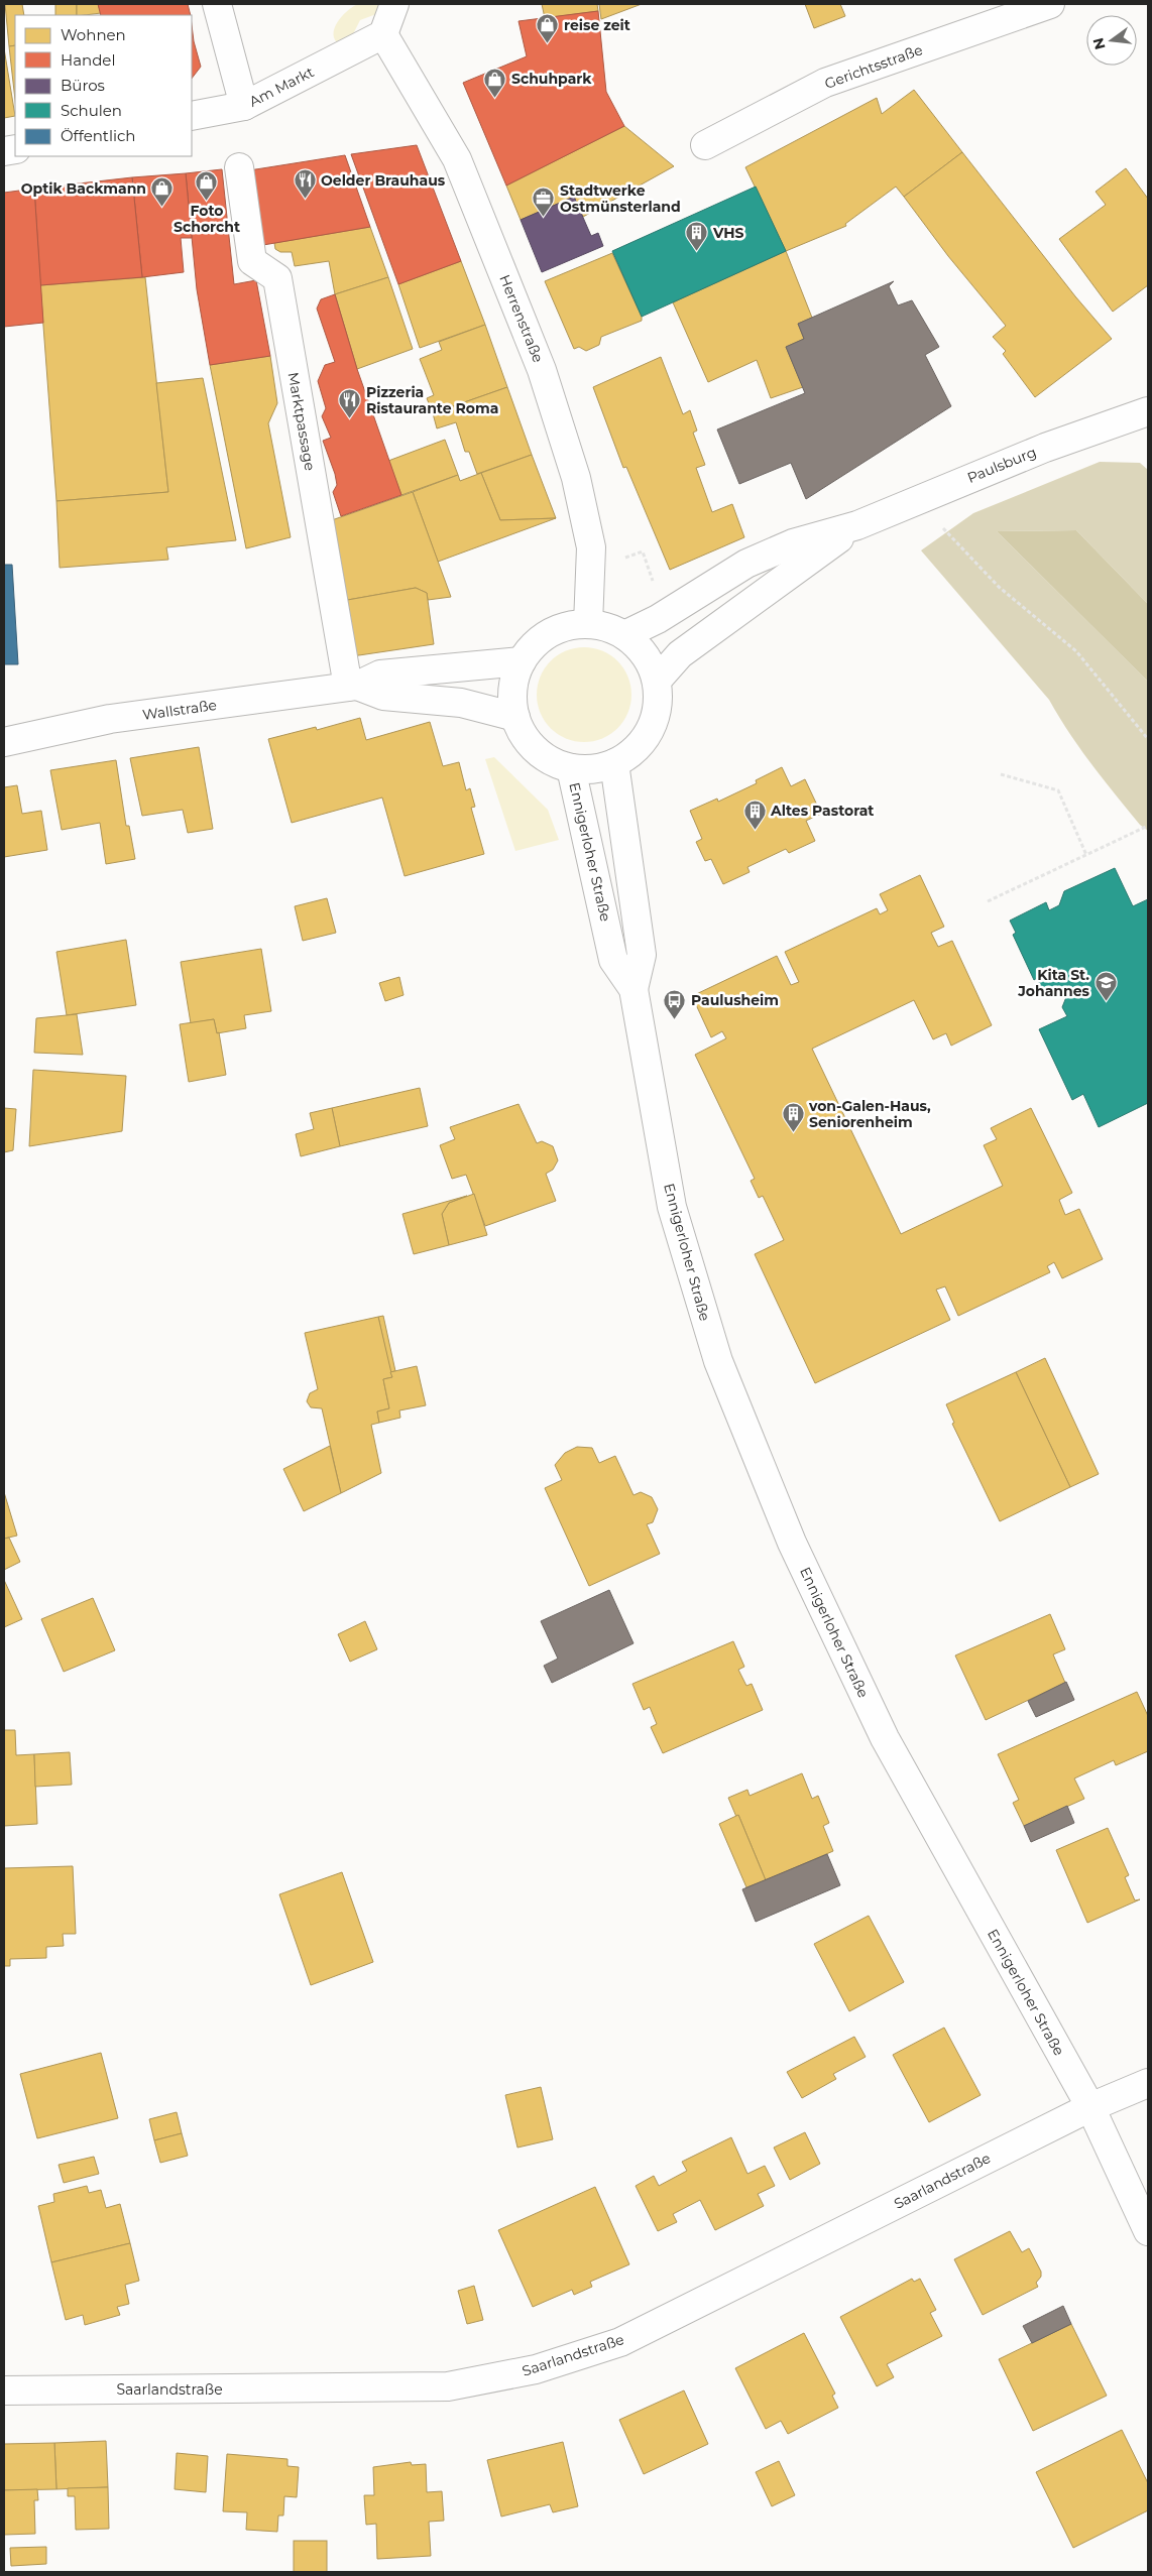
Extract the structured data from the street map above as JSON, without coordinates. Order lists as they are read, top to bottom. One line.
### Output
{"streets":{"street":["Gerichtsstraße","Am Markt","Herrenstraße","Marktpassage","Paulsburg","Wallstraße","Ennigerloher Straße","Saarlandstraße"]},"crossings":[["Am Markt","Herrenstraße"],["Herrenstraße","Paulsburg"],["Herrenstraße","Wallstraße"],["Herrenstraße","Ennigerloher Straße"],["Marktpassage","Wallstraße"],["Paulsburg","Wallstraße"],["Paulsburg","Ennigerloher Straße"],["Wallstraße","Ennigerloher Straße"],["Ennigerloher Straße","Saarlandstraße"]],"places":{"shop":["reise zeit","Schuhpark","Foto Schorcht","Optik Backmann"],"restaurant":["Oelder Brauhaus","Pizzeria Ristaurante Roma"],"office":["Stadtwerke Ostmünsterland"],"building":["VHS","Altes Pastorat","von-Galen-Haus, Seniorenheim"],"school or university":["Kita St. Johannes"],"bus stop":["Paulusheim"]},"legend":["Wohnen","Handel","Büros","Schulen","Öffentlich"],"north":"left"}
